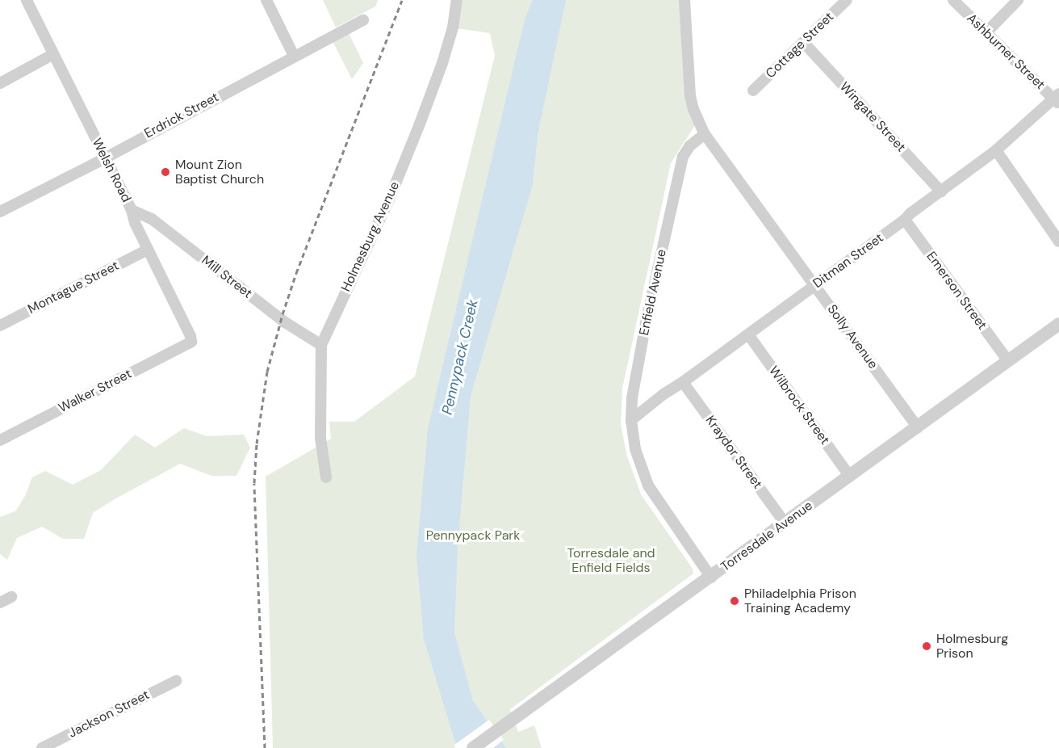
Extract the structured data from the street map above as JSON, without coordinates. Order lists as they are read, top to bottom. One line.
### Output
{"streets":{"street":["Cottage Street","Ashburner Street","Erdrick Street","Wingate Street","Welsh Road","Holmesburg Avenue","Ditman Street","Mill Street","Montague Street","Emerson Street","Enfield Avenue","Solly Avenue","Walker Street","Wilbrock Street","Kraydor Street","Torresdale Avenue","Jackson Street"]},"crossings":[["Cottage Street","Wingate Street"],["Ashburner Street","Ditman Street"],["Erdrick Street","Welsh Road"],["Wingate Street","Ditman Street"],["Welsh Road","Mill Street"],["Welsh Road","Montague Street"],["Welsh Road","Walker Street"],["Holmesburg Avenue","Mill Street"],["Ditman Street","Emerson Street"],["Ditman Street","Enfield Avenue"],["Ditman Street","Solly Avenue"],["Ditman Street","Wilbrock Street"],["Ditman Street","Kraydor Street"],["Emerson Street","Torresdale Avenue"],["Enfield Avenue","Solly Avenue"],["Enfield Avenue","Torresdale Avenue"],["Solly Avenue","Torresdale Avenue"],["Wilbrock Street","Torresdale Avenue"],["Kraydor Street","Torresdale Avenue"]],"water":["Pennypack Creek"],"parks":["Pennypack Park","Torresdale and Enfield Fields"],"places":["Mount Zion Baptist Church","Philadelphia Prison Training Academy","Holmesburg Prison"]}
